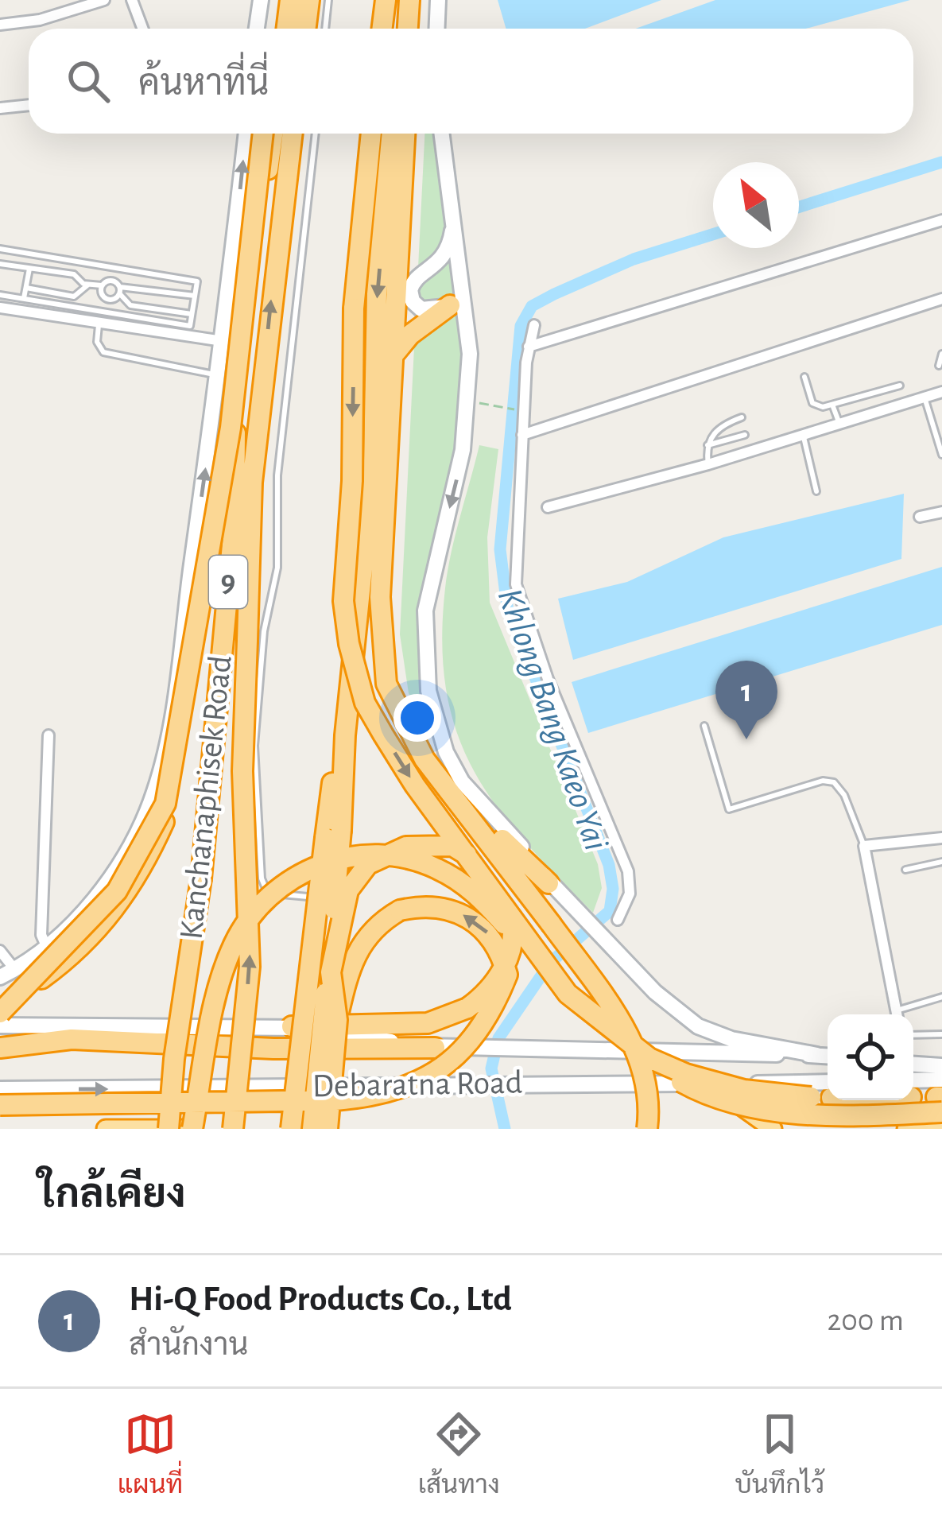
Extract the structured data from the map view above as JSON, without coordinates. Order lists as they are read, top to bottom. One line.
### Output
{"streets":{"highway":["9","Kanchanaphisek Road"],"main road":["Debaratna Road"]},"water":["Khlong Bang Kaeo Yai"],"north":"top left","page":{"search":"ค้นหาที่นี่","pins":"1","heading":"ใกล้เคียง","list":[{"mark":"1","name":"Hi-Q Food Products Co., Ltd","note":"สำนักงาน","value":"200 m"}],"nav":["แผนที่","เส้นทาง","บันทึกไว้"]}}
